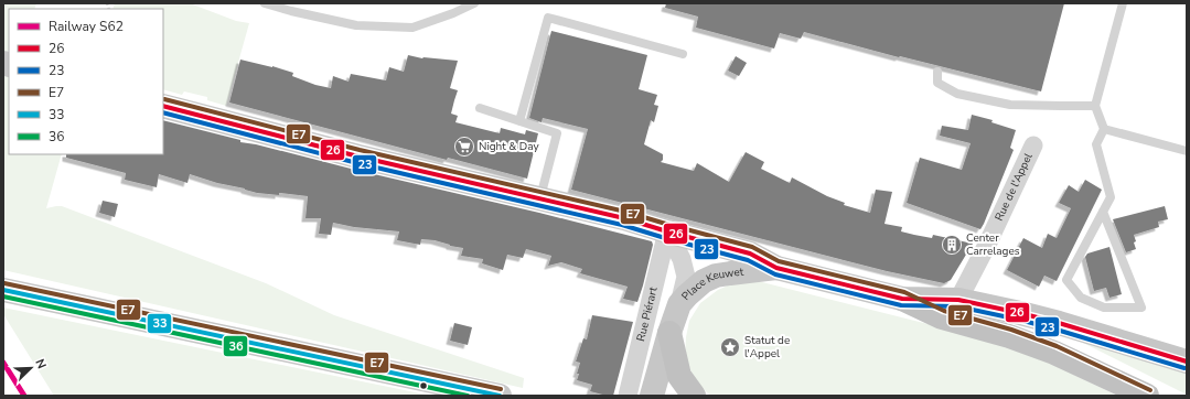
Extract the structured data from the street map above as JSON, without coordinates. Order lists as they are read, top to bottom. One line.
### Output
{"streets":{"main road":["Place Keuwet"],"street":["Rue de l'Appel","Rue Piérart"]},"crossings":[["Place Keuwet","Rue Piérart"]],"places":{"supermarket":["Night & Day"],"building":["Center Carrelages"],"place":["Statut de l'Appel"]},"lines":["transit line E7","transit line 26","transit line 23","transit line 33","transit line 36","rail line S62"],"legend":["Railway S62","26","23","E7","33","36"],"north":"top right"}
